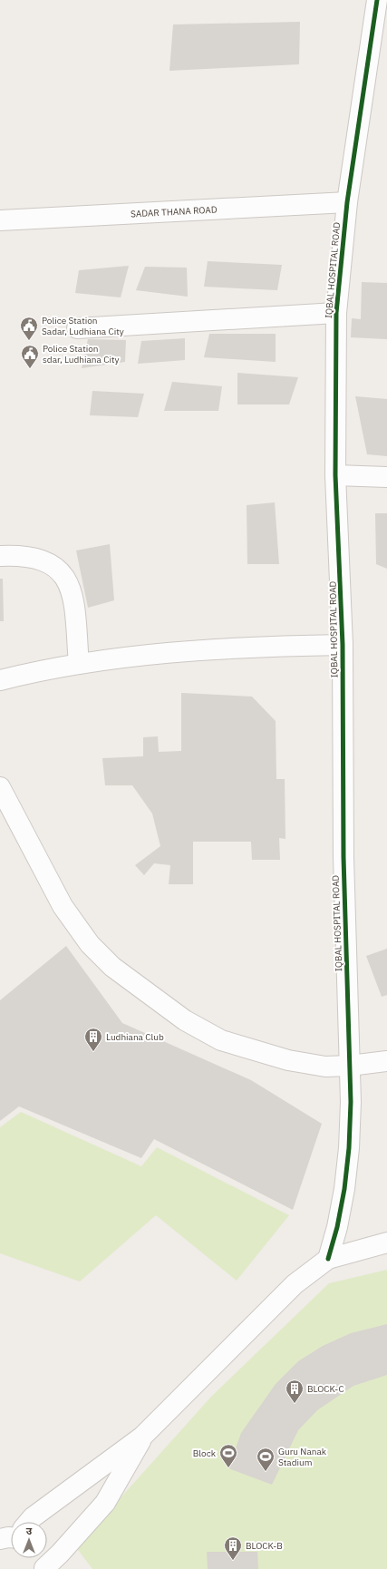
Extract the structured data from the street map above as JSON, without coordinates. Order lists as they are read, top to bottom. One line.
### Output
{"streets":{"street":["SADAR THANA ROAD","IQBAL HOSPITAL ROAD"]},"crossings":[["SADAR THANA ROAD","IQBAL HOSPITAL ROAD"]],"places":{"public building":["Police Station Sadar, Ludhiana City","Police Station sdar, Ludhiana City"],"building":["Ludhiana Club","BLOCK-C","BLOCK-B"],"sports":["Block","Guru Nanak Stadium"]},"north":"top"}
